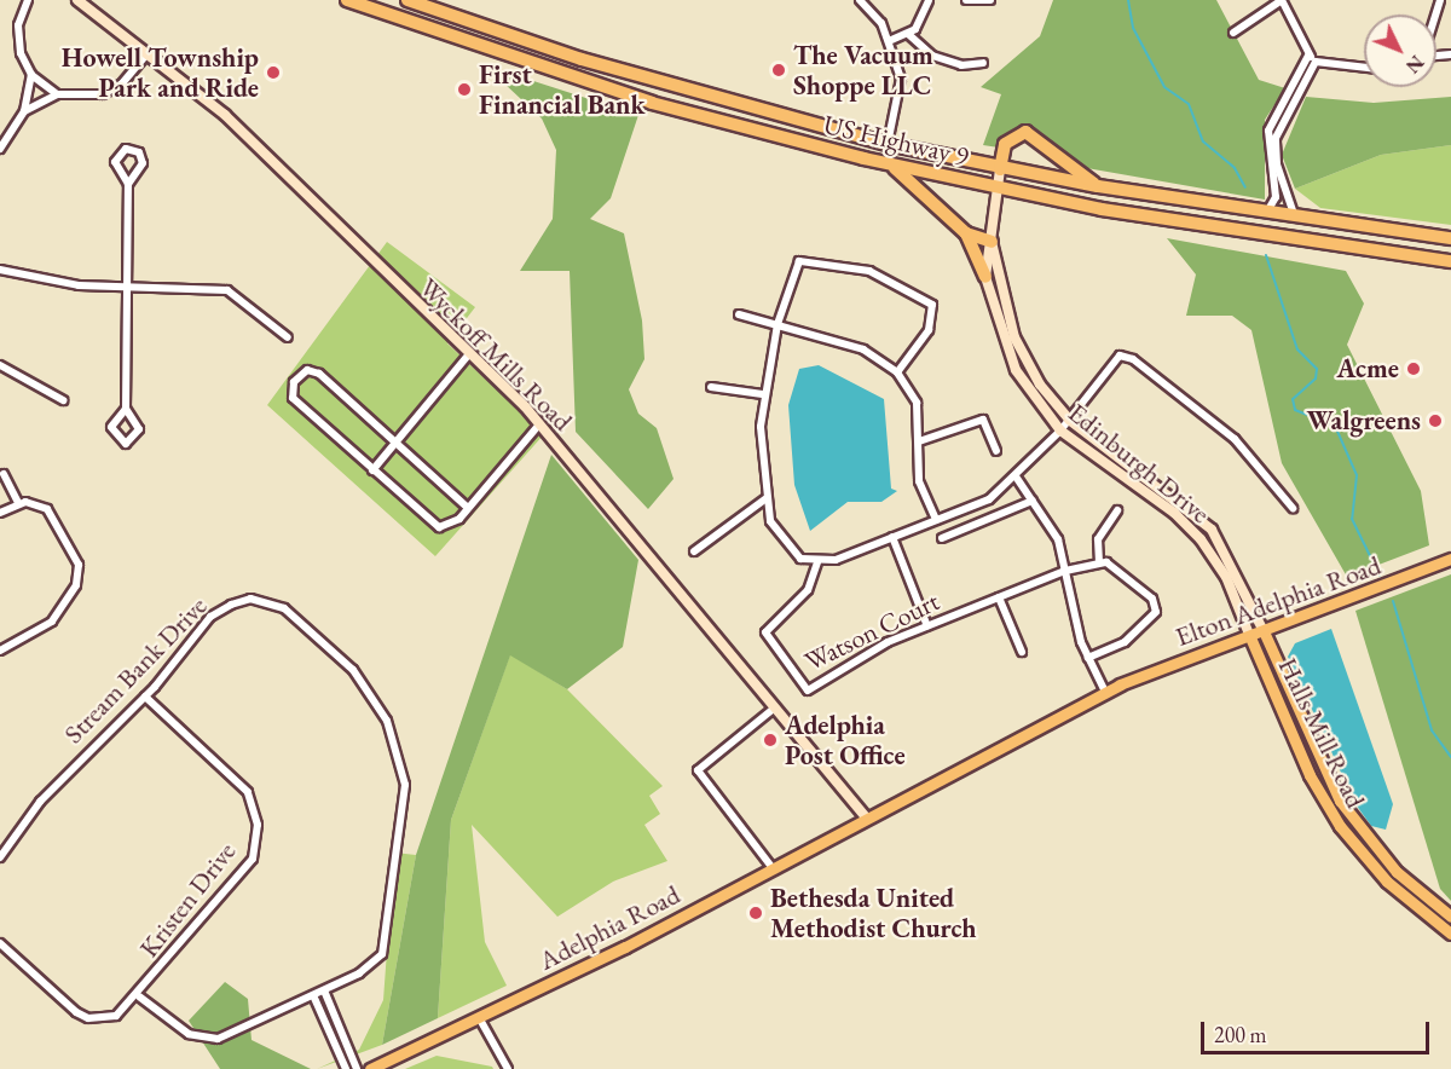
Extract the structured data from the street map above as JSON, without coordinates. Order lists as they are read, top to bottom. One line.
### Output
{"streets":{"highway":["US Highway 9"],"main road":["Elton Adelphia Road","Halls Mill Road","Adelphia Road"],"street":["Wyckoff Mills Road","Edinburgh Drive","Watson Court","Stream Bank Drive","Kristen Drive"]},"crossings":[["US Highway 9","Edinburgh Drive"],["Wyckoff Mills Road","Adelphia Road"],["Edinburgh Drive","Elton Adelphia Road"],["Edinburgh Drive","Halls Mill Road"],["Elton Adelphia Road","Halls Mill Road"],["Elton Adelphia Road","Adelphia Road"],["Stream Bank Drive","Kristen Drive"]],"places":["The Vacuum Shoppe LLC","Howell Township Park and Ride","First Financial Bank","Acme","Walgreens","Adelphia Post Office","Bethesda United Methodist Church"],"scale_bar":"200 m","north":"bottom right"}
